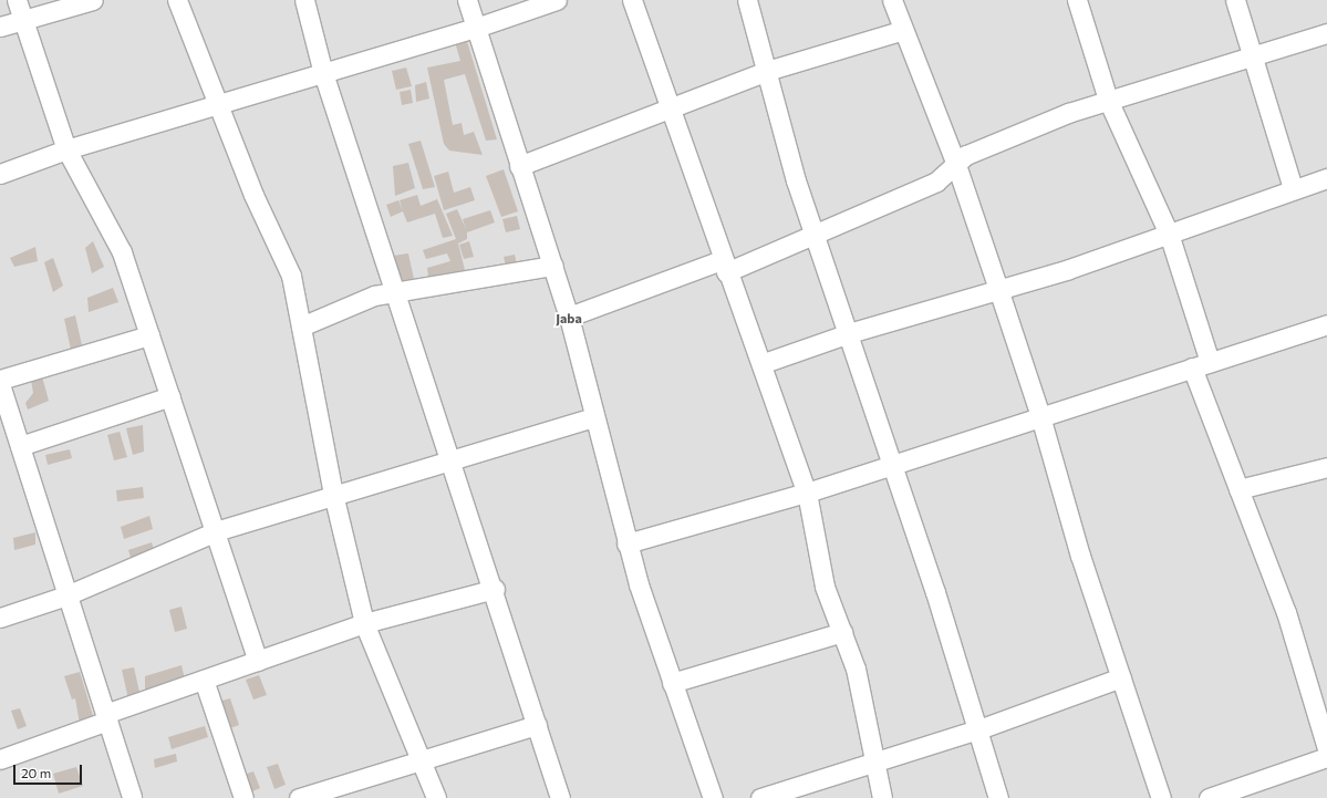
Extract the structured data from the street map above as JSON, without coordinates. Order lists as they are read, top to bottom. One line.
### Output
{"districts":["Jaba"],"scale_bar":"20 m"}
